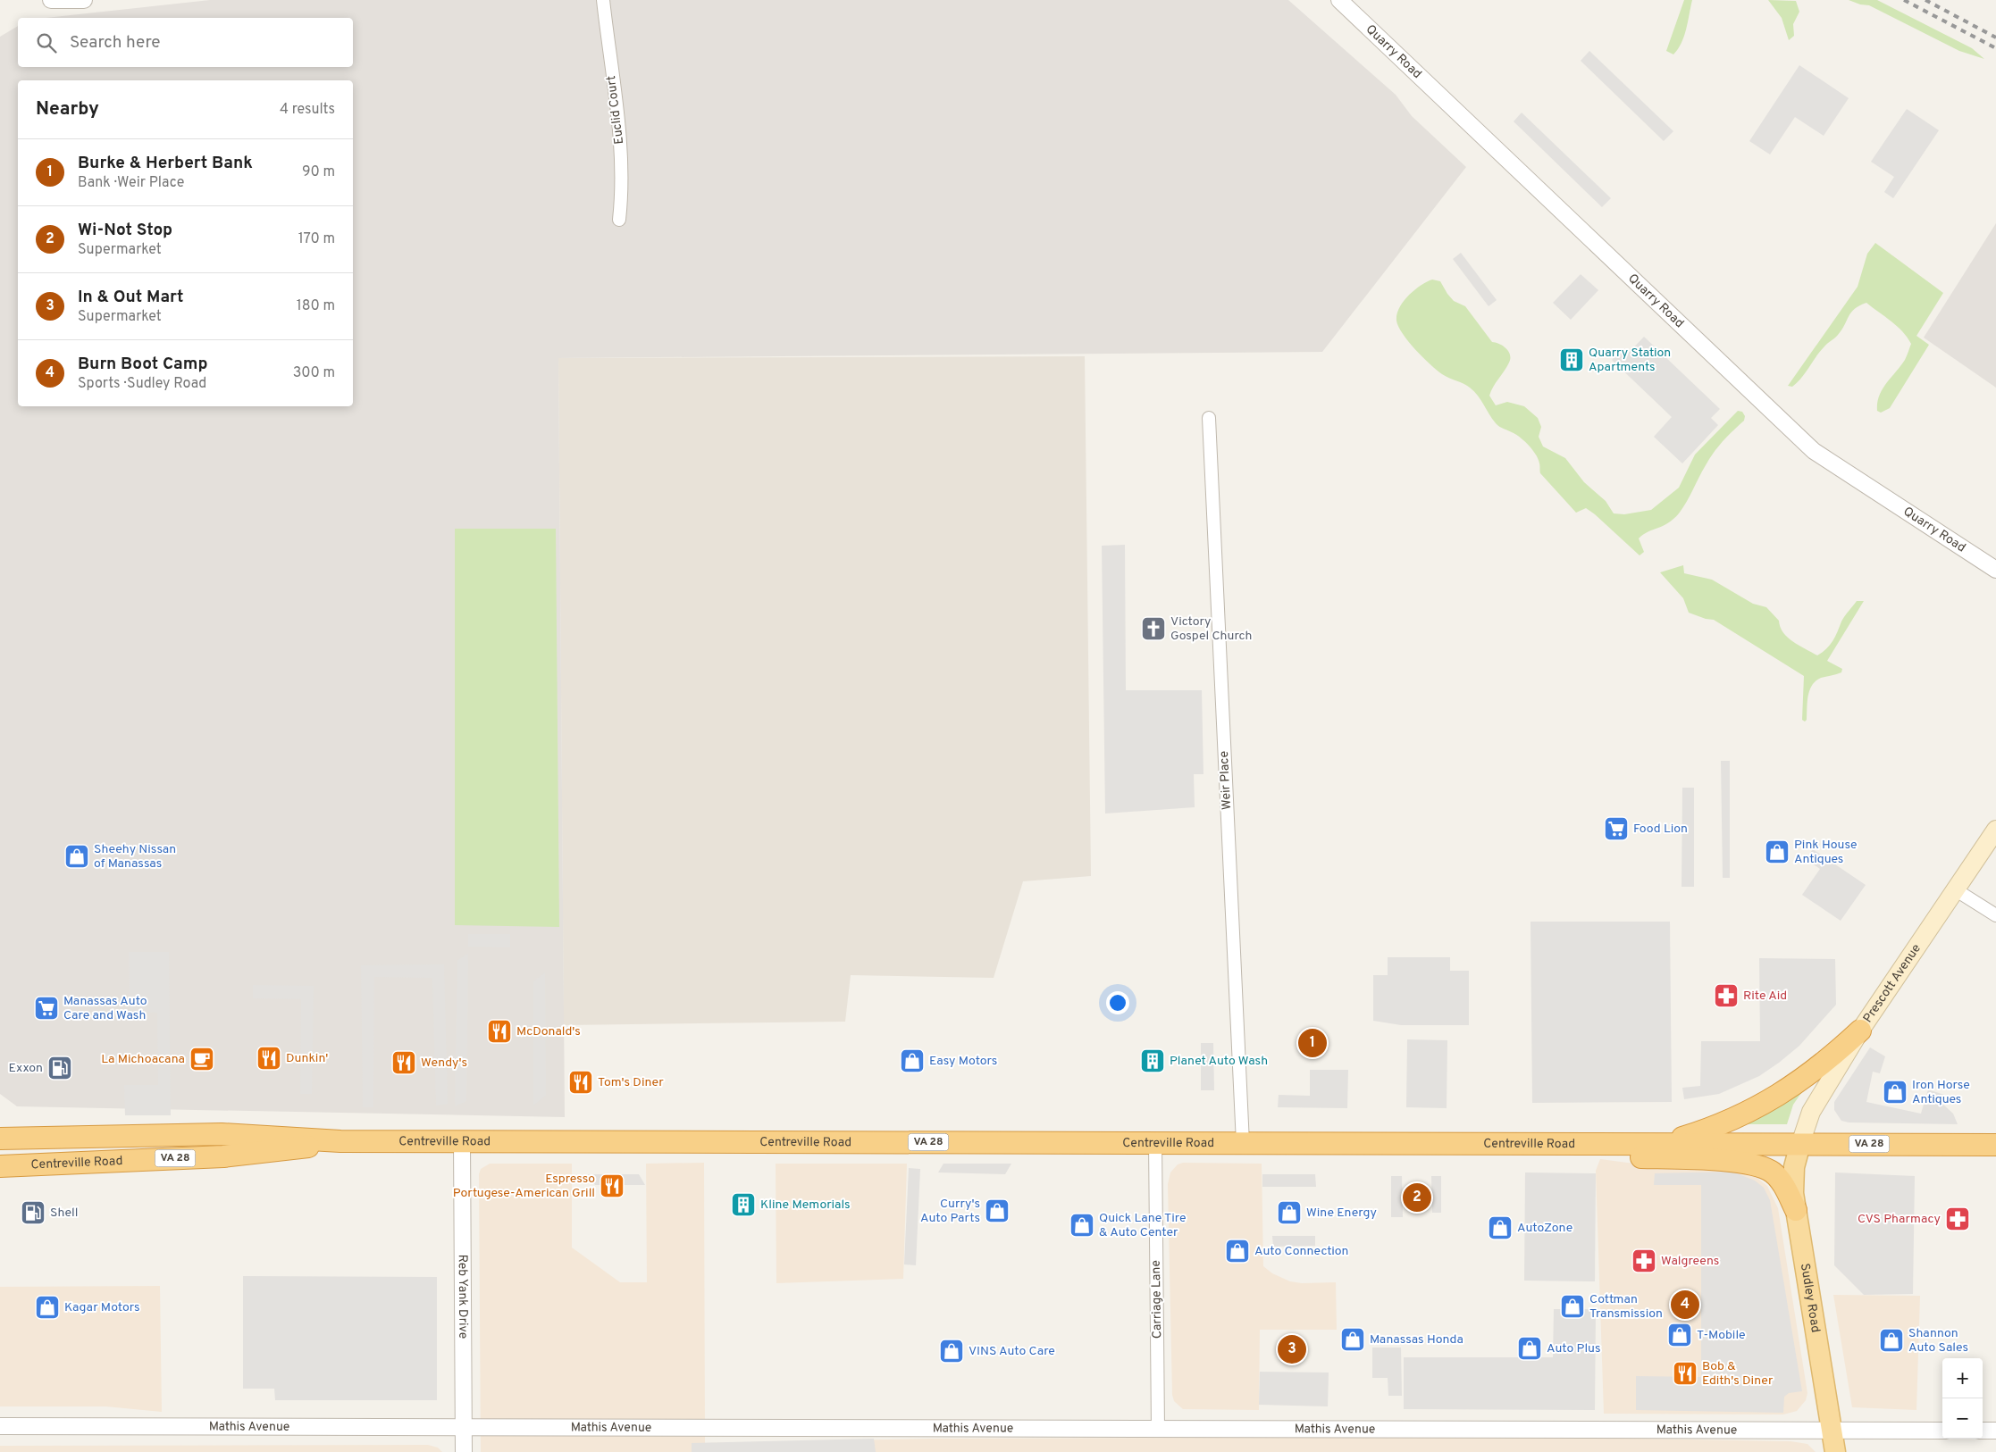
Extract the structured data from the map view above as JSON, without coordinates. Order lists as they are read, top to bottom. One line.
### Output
{"streets":{"highway":["Centreville Road","VA 28"],"main road":["Prescott Avenue","Sudley Road"],"street":["Quarry Road","Euclid Court","Weir Place","Reb Yank Drive","Carriage Lane","Mathis Avenue"]},"crossings":[["Weir Place","Centreville Road"],["Prescott Avenue","Centreville Road"],["Prescott Avenue","Sudley Road"],["Centreville Road","Reb Yank Drive"],["Centreville Road","Sudley Road"],["Centreville Road","Carriage Lane"],["Reb Yank Drive","Mathis Avenue"],["Sudley Road","Mathis Avenue"],["Carriage Lane","Mathis Avenue"]],"places":{"building":["Quarry Station Apartments","Planet Auto Wash","Kline Memorials"],"church":["Victory Gospel Church"],"supermarket":["Food Lion","Manassas Auto Care and Wash"],"shop":["Pink House Antiques","Sheehy Nissan of Manassas","Easy Motors","Iron Horse Antiques","Curry's Auto Parts","Wine Energy","Quick Lane Tire & Auto Center","AutoZone","Auto Connection","Cottman Transmission","Kagar Motors","T-Mobile","Manassas Honda","Shannon Auto Sales","Auto Plus","VINS Auto Care"],"pharmacy":["Rite Aid","CVS Pharmacy","Walgreens"],"restaurant":["McDonald's","Dunkin'","Wendy's","Tom's Diner","Espresso Portugese-American Grill","Bob & Edith's Diner"],"cafe":["La Michoacana"],"fuel station":["Exxon","Shell"]},"page":{"search":"Search here","heading":["Nearby","4 results"],"list":[{"mark":"1","name":"Burke & Herbert Bank","note":"Bank · Weir Place","value":"90 m"},{"mark":"2","name":"Wi-Not Stop","note":"Supermarket","value":"170 m"},{"mark":"3","name":"In & Out Mart","note":"Supermarket","value":"180 m"},{"mark":"4","name":"Burn Boot Camp","note":"Sports · Sudley Road","value":"300 m"}],"pins":["1","2","4","3"],"map_buttons":["+","−"]}}
